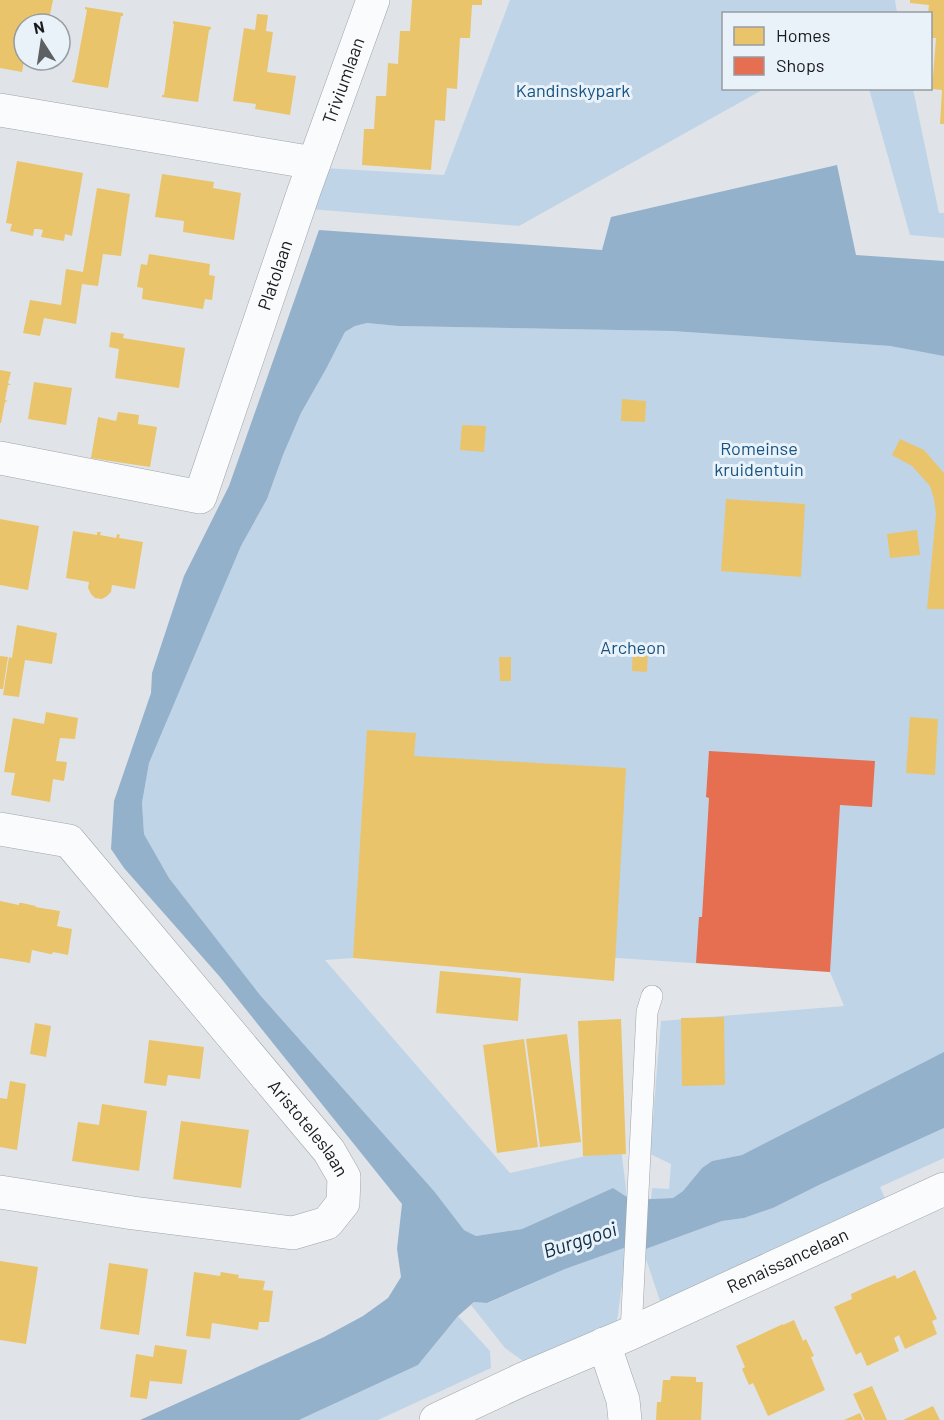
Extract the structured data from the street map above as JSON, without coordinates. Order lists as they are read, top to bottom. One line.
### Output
{"streets":{"street":["Triviumlaan","Platolaan","Aristoteleslaan","Renaissancelaan"]},"crossings":[["Triviumlaan","Platolaan"]],"water":["Burggooi"],"parks":["Kandinskypark","Romeinse kruidentuin","Archeon"],"legend":["Homes","Shops"],"north":"top"}
